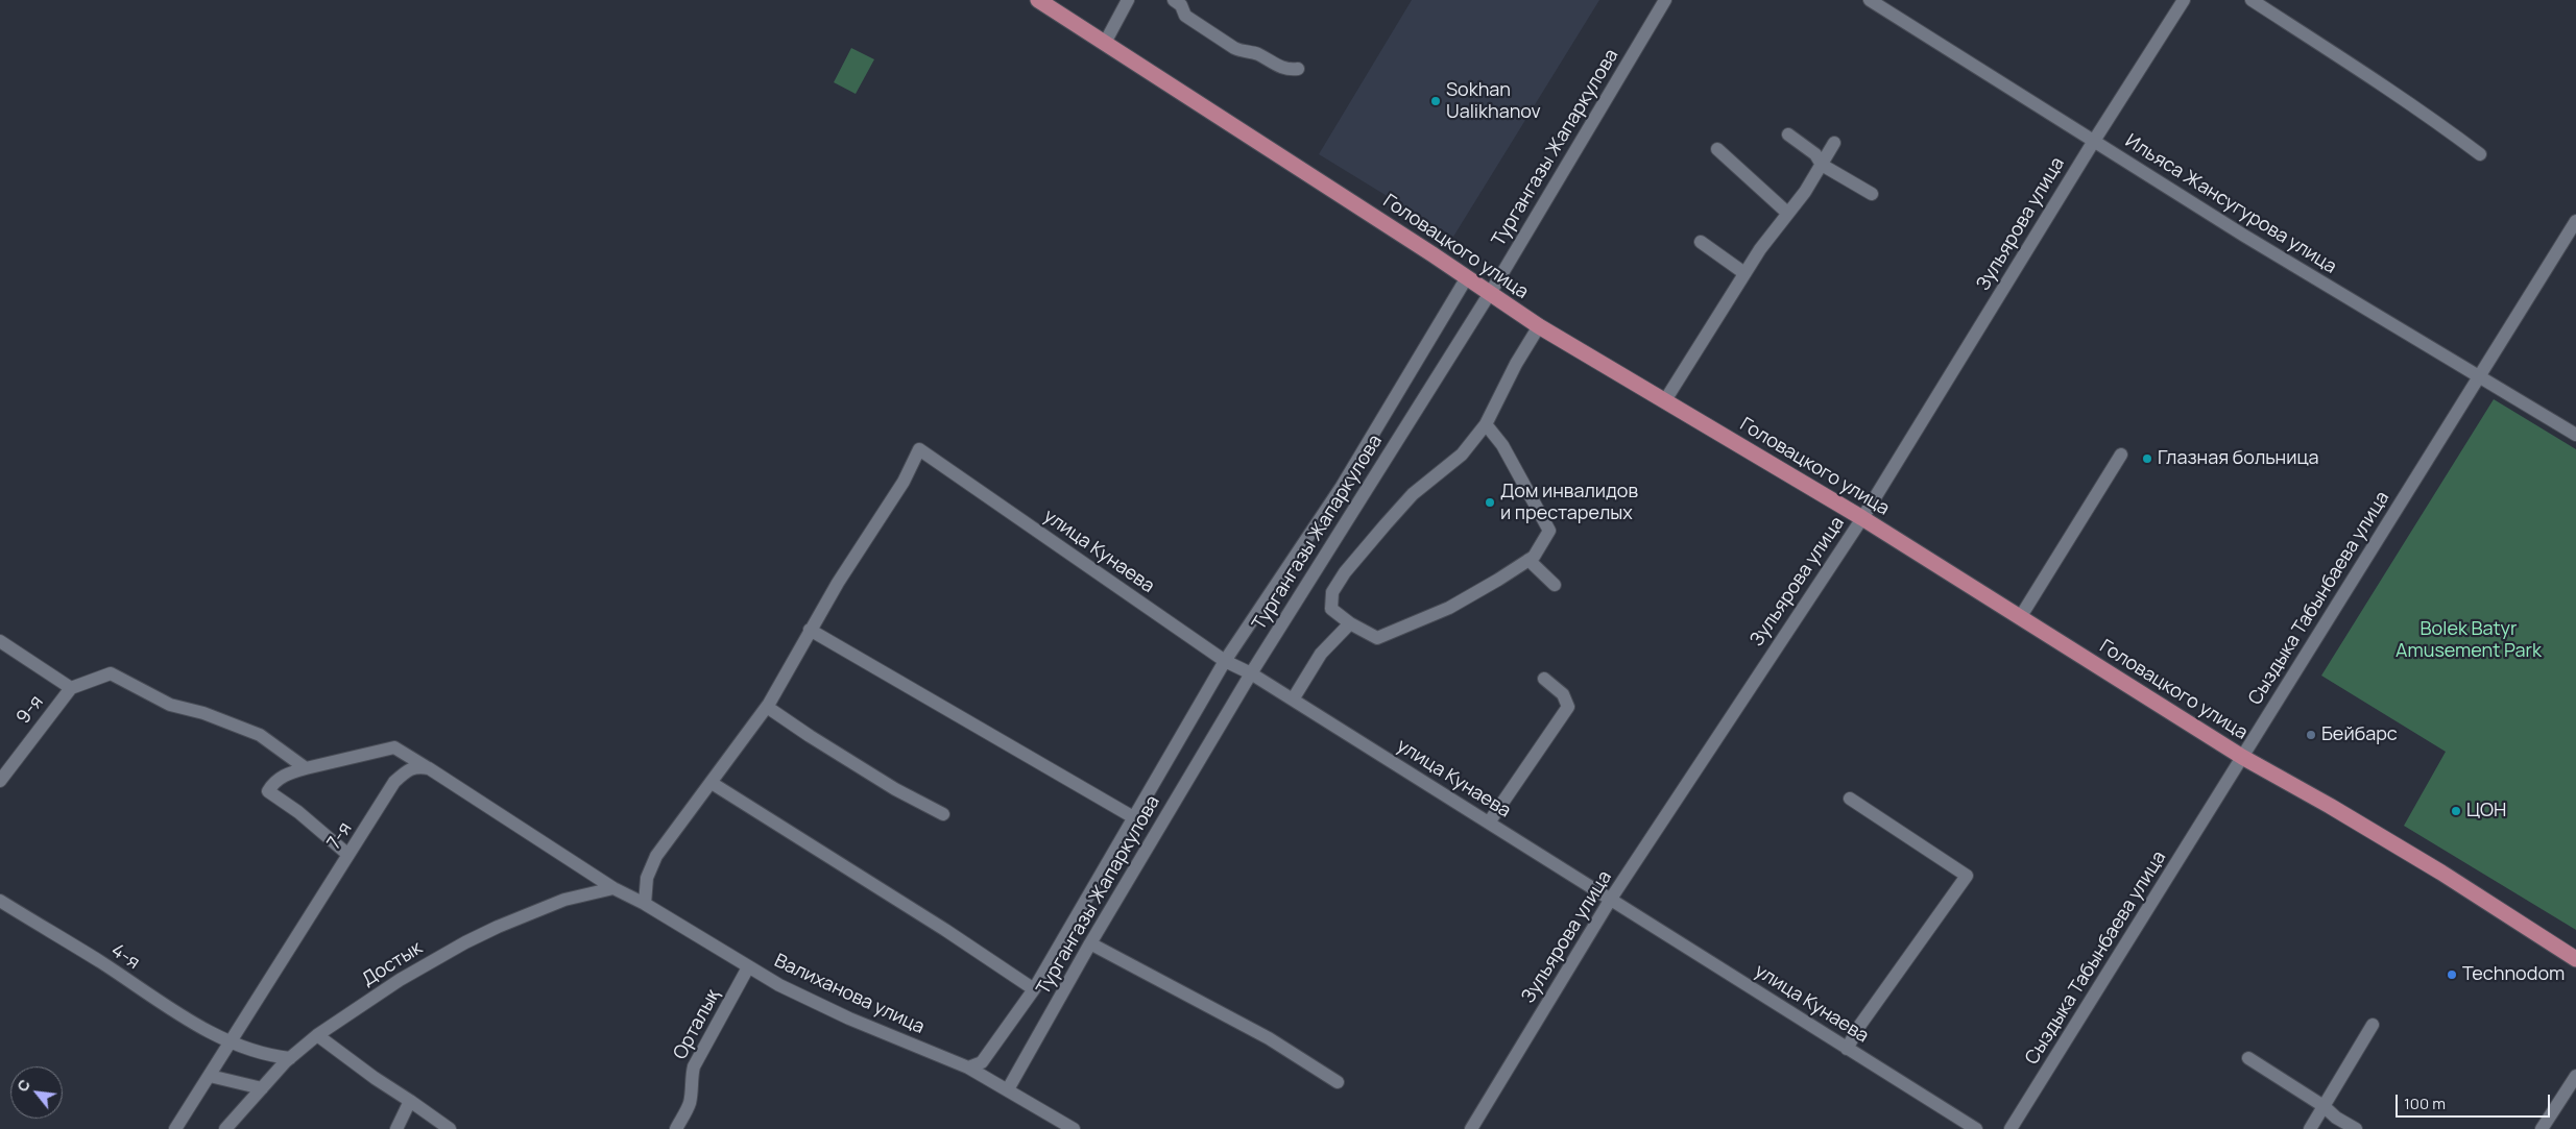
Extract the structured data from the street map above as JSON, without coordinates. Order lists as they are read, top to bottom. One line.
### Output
{"streets":{"main road":["Головацкого улица"],"street":["Тургангазы Жапаркулова","Ильяса Жансугурова улица","Зульярова улица","улица Кунаева","Сыздыка Табынбаева улица","9-я","7-я","4-я","Достык","Валиханова улица","Орталық"]},"crossings":[["Тургангазы Жапаркулова","Головацкого улица"],["Тургангазы Жапаркулова","улица Кунаева"],["Тургангазы Жапаркулова","Валиханова улица"],["Ильяса Жансугурова улица","Зульярова улица"],["Ильяса Жансугурова улица","Сыздыка Табынбаева улица"],["Зульярова улица","Головацкого улица"],["Зульярова улица","улица Кунаева"],["Головацкого улица","Сыздыка Табынбаева улица"],["7-я","4-я"],["4-я","Достык"],["Достык","Валиханова улица"],["Валиханова улица","Орталық"]],"parks":["Bolek Batyr Amusement Park"],"places":["Sokhan Ualikhanov","Глазная больница","Дом инвалидов и престарелых","Бейбарс","ЦОН","Technodom"],"scale_bar":"100 m","north":"top left"}
